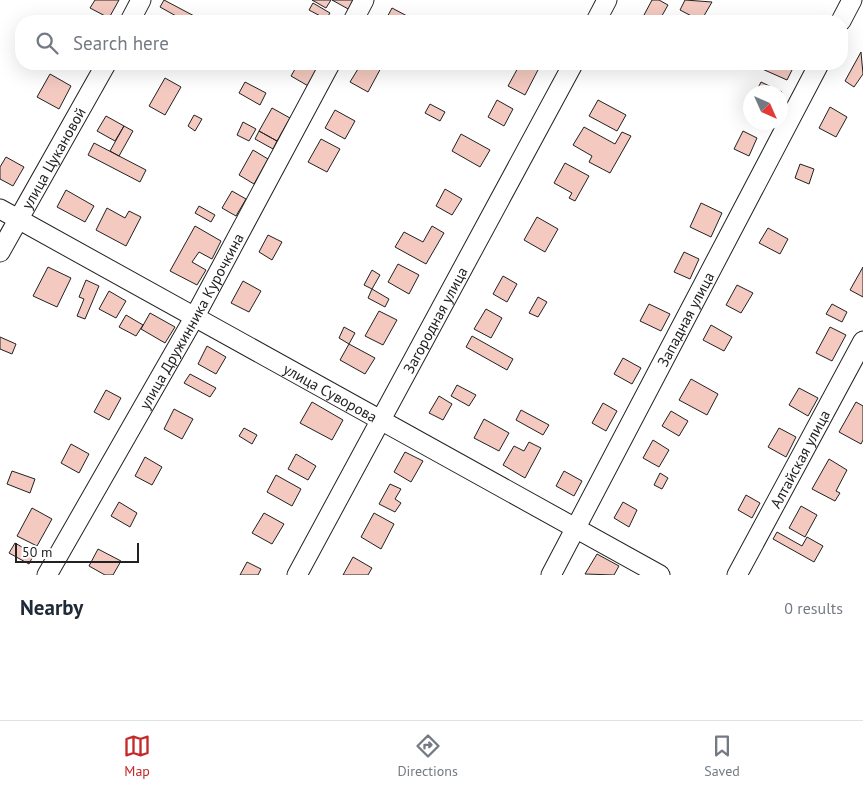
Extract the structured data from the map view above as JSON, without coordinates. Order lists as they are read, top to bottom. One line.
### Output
{"streets":{"street":["улица Цукановой","Загородная улица","Западная улица","улица Дружинника Курочкина","улица Суворова","Алтайская улица"]},"crossings":[["улица Цукановой","улица Суворова"],["Загородная улица","улица Суворова"],["Западная улица","улица Суворова"],["улица Дружинника Курочкина","улица Суворова"]],"scale_bar":"50 m","north":"bottom right","page":{"search":"Search here","scale":"50 m","heading":["Nearby","0 results"],"nav":["Map","Directions","Saved"]}}
